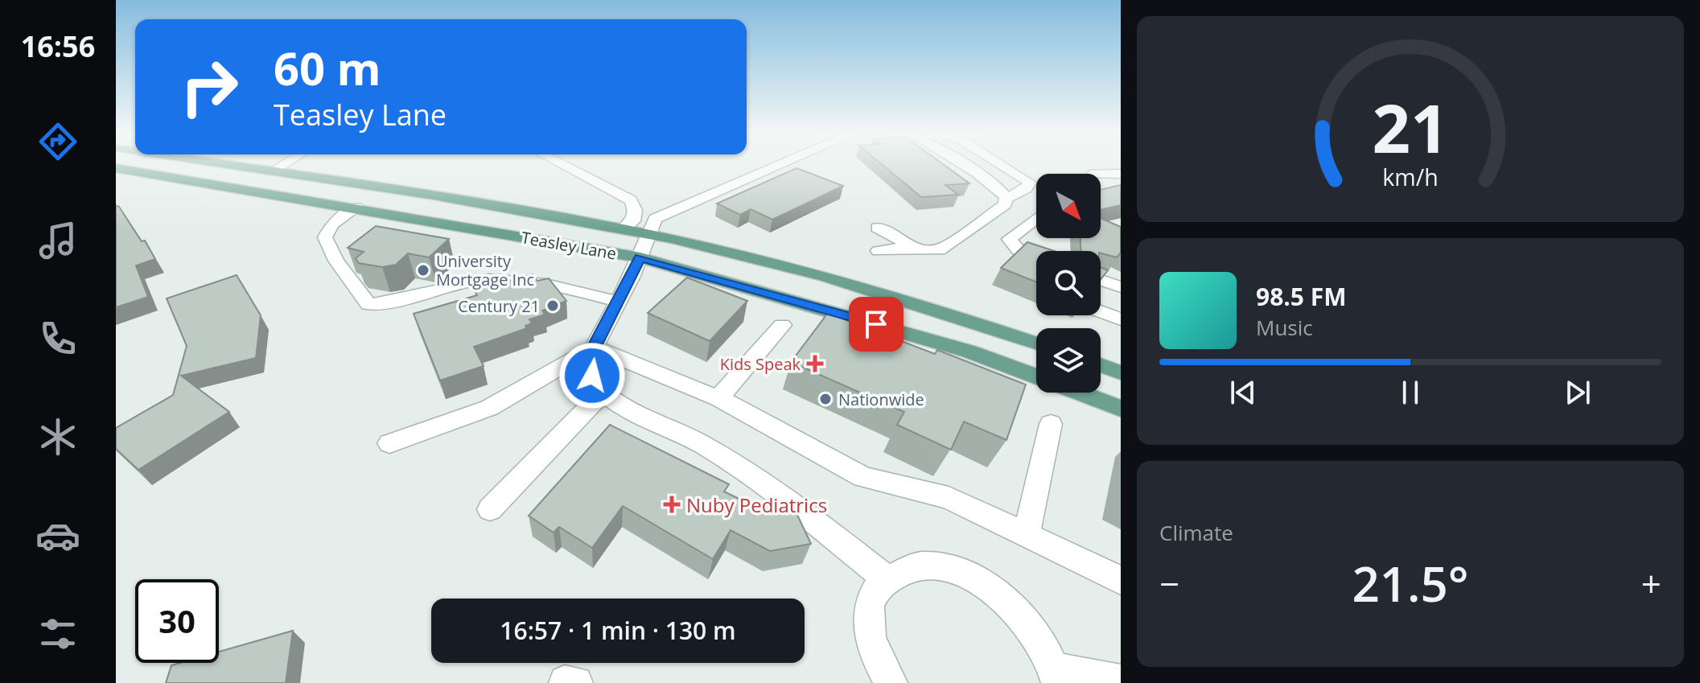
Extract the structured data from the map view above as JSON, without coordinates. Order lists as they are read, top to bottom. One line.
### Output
{"streets":{"main road":["Teasley Lane"]},"places":{"other":["University Mortgage Inc","Century 21","Nationwide"],"health":["Kids Speak","Nuby Pediatrics"]},"north":"bottom right","page":{"tabs":"16:56","turn":["60 m","Teasley Lane"],"song":["98.5 FM","Music"],"tile":"Climate","heat":["−","21.5°","+"],"limit":"30","trip":"16:57 · 1 min · 130 m","gauge":["21","km/h"]}}
